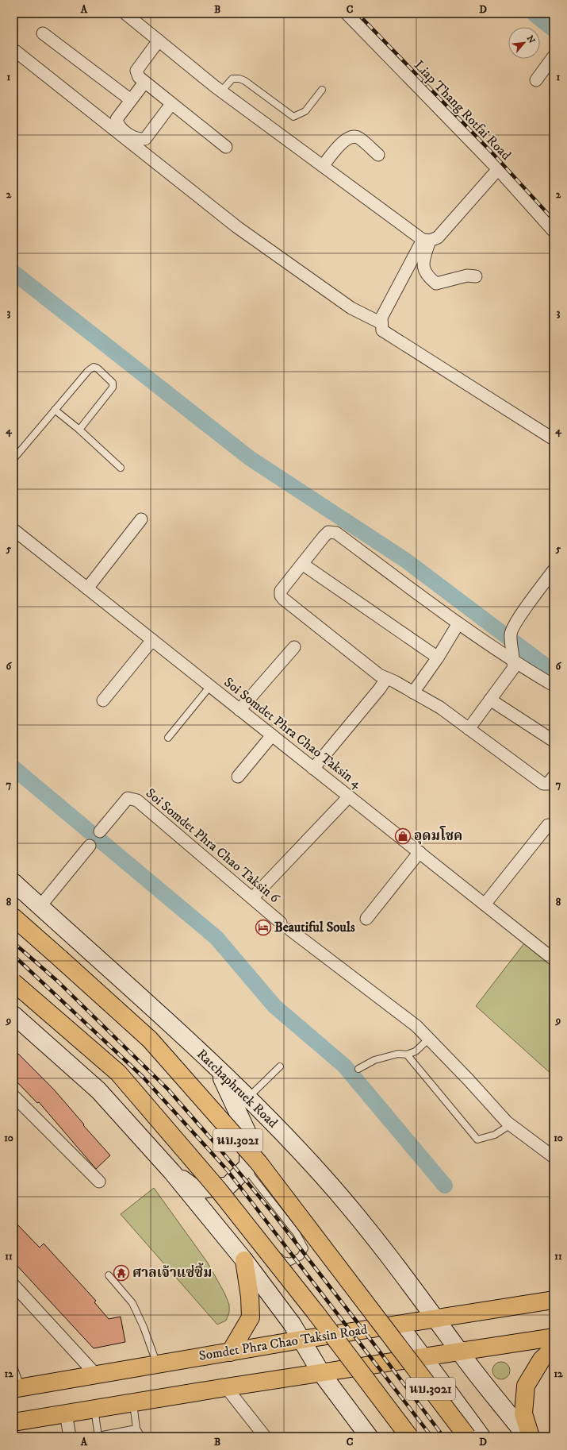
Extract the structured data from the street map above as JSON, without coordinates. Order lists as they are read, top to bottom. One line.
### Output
{"streets":{"main road":["Ratchaphruek Road","นบ.3021","Somdet Phra Chao Taksin Road"],"street":["Liap Thang Rotfai Road","Soi Somdet Phra Chao Taksin 4","Soi Somdet Phra Chao Taksin 6"]},"crossings":[["Ratchaphruek Road","นบ.3021"],["Ratchaphruek Road","Somdet Phra Chao Taksin Road"],["นบ.3021","Somdet Phra Chao Taksin Road"]],"places":{"shop":["อุดมโชค"],"hotel":["Beautiful Souls"],"temple":["ศาลเจ้าแซ่ซิ้ม"]},"north":"top right","grid":{"columns":["A","B","C","D"],"rows":["1","2","3","4","5","6","7","8","9","10","11","12"]}}
